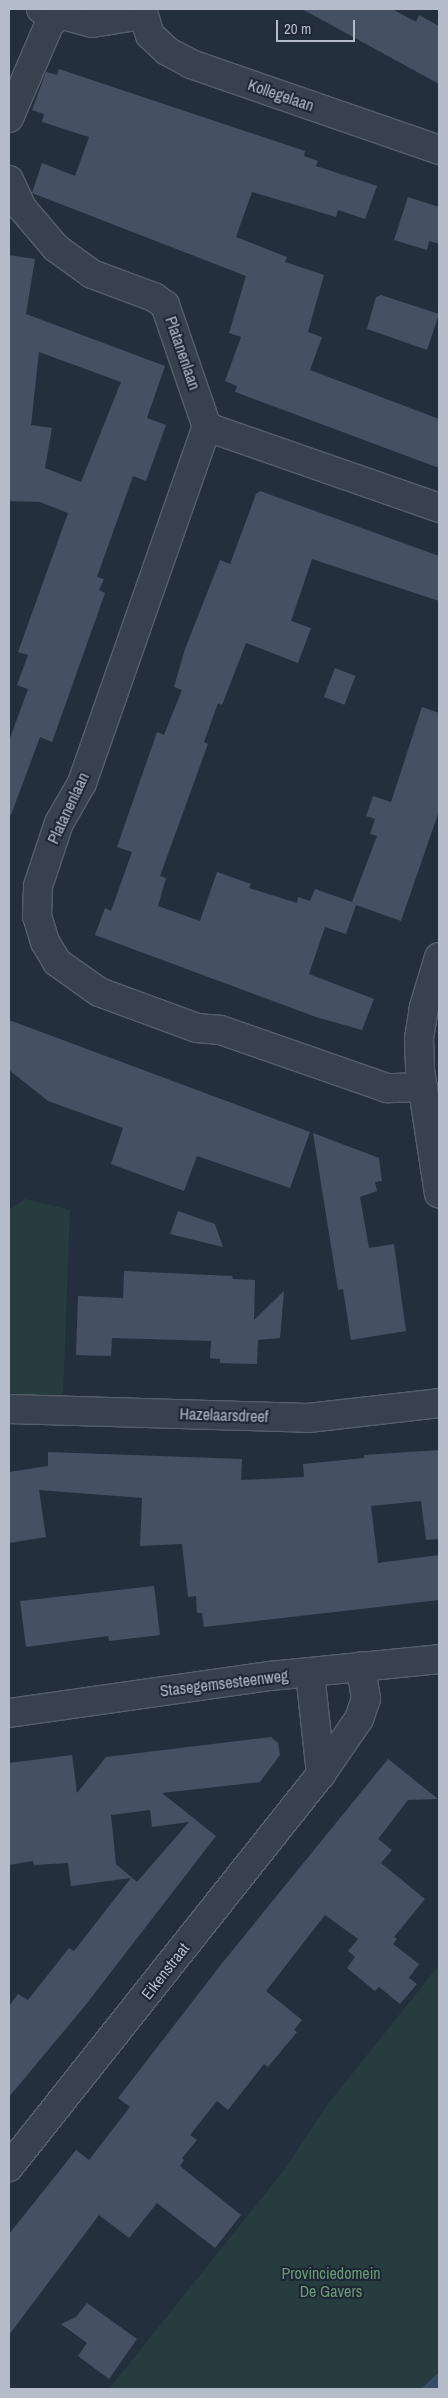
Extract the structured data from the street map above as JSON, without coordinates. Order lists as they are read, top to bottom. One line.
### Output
{"streets":{"street":["Kollegelaan","Platanenlaan","Hazelaarsdreef","Stasegemsesteenweg","Eikenstraat"]},"crossings":[["Stasegemsesteenweg","Eikenstraat"]],"parks":["Provinciedomein De Gavers"],"scale_bar":"20 m"}
